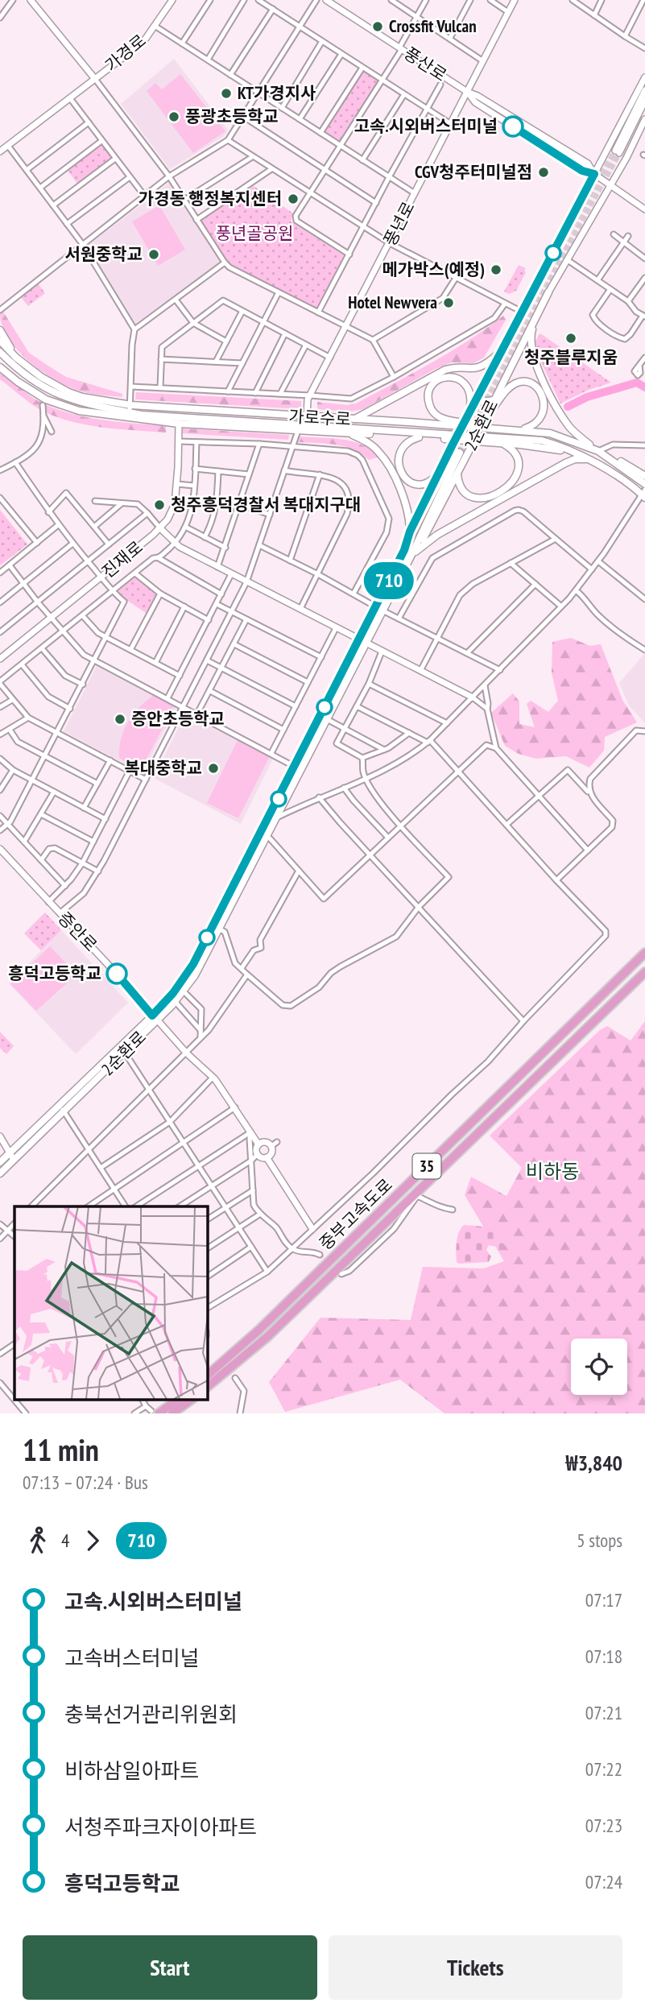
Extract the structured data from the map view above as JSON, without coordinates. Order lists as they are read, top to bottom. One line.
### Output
{"streets":{"highway":["35","중부고속도로"],"main road":["가로수로","2순환로"],"street":["가경로","풍산로","풍년로","진재로","증안로"]},"crossings":[["풍산로","풍년로"],["풍산로","2순환로"],["풍년로","가로수로"],["가로수로","2순환로"],["가로수로","진재로"],["2순환로","증안로"]],"districts":["비하동"],"parks":["풍년골공원"],"places":["Crossfit Vulcan","KT가경지사","풍광초등학교","고속.시외버스터미널","CGV청주터미널점","가경동 행정복지센터","서원중학교","메가박스(예정)","Hotel Newvera","청주블루지움","청주흥덕경찰서 복대지구대","증안초등학교","복대중학교","흥덕고등학교"],"lines":["bus line 710"],"page":{"on_map":"710","heading":["11 min","07:13 – 07:24 · Bus","₩3,840"],"legs":["4","710","5 stops"],"list":[{"name":"고속.시외버스터미널","value":"07:17"},{"name":"고속버스터미널","value":"07:18"},{"name":"충북선거관리위원회","value":"07:21"},{"name":"비하삼일아파트","value":"07:22"},{"name":"서청주파크자이아파트","value":"07:23"},{"name":"흥덕고등학교","value":"07:24"}],"buttons":["Start","Tickets"]}}
